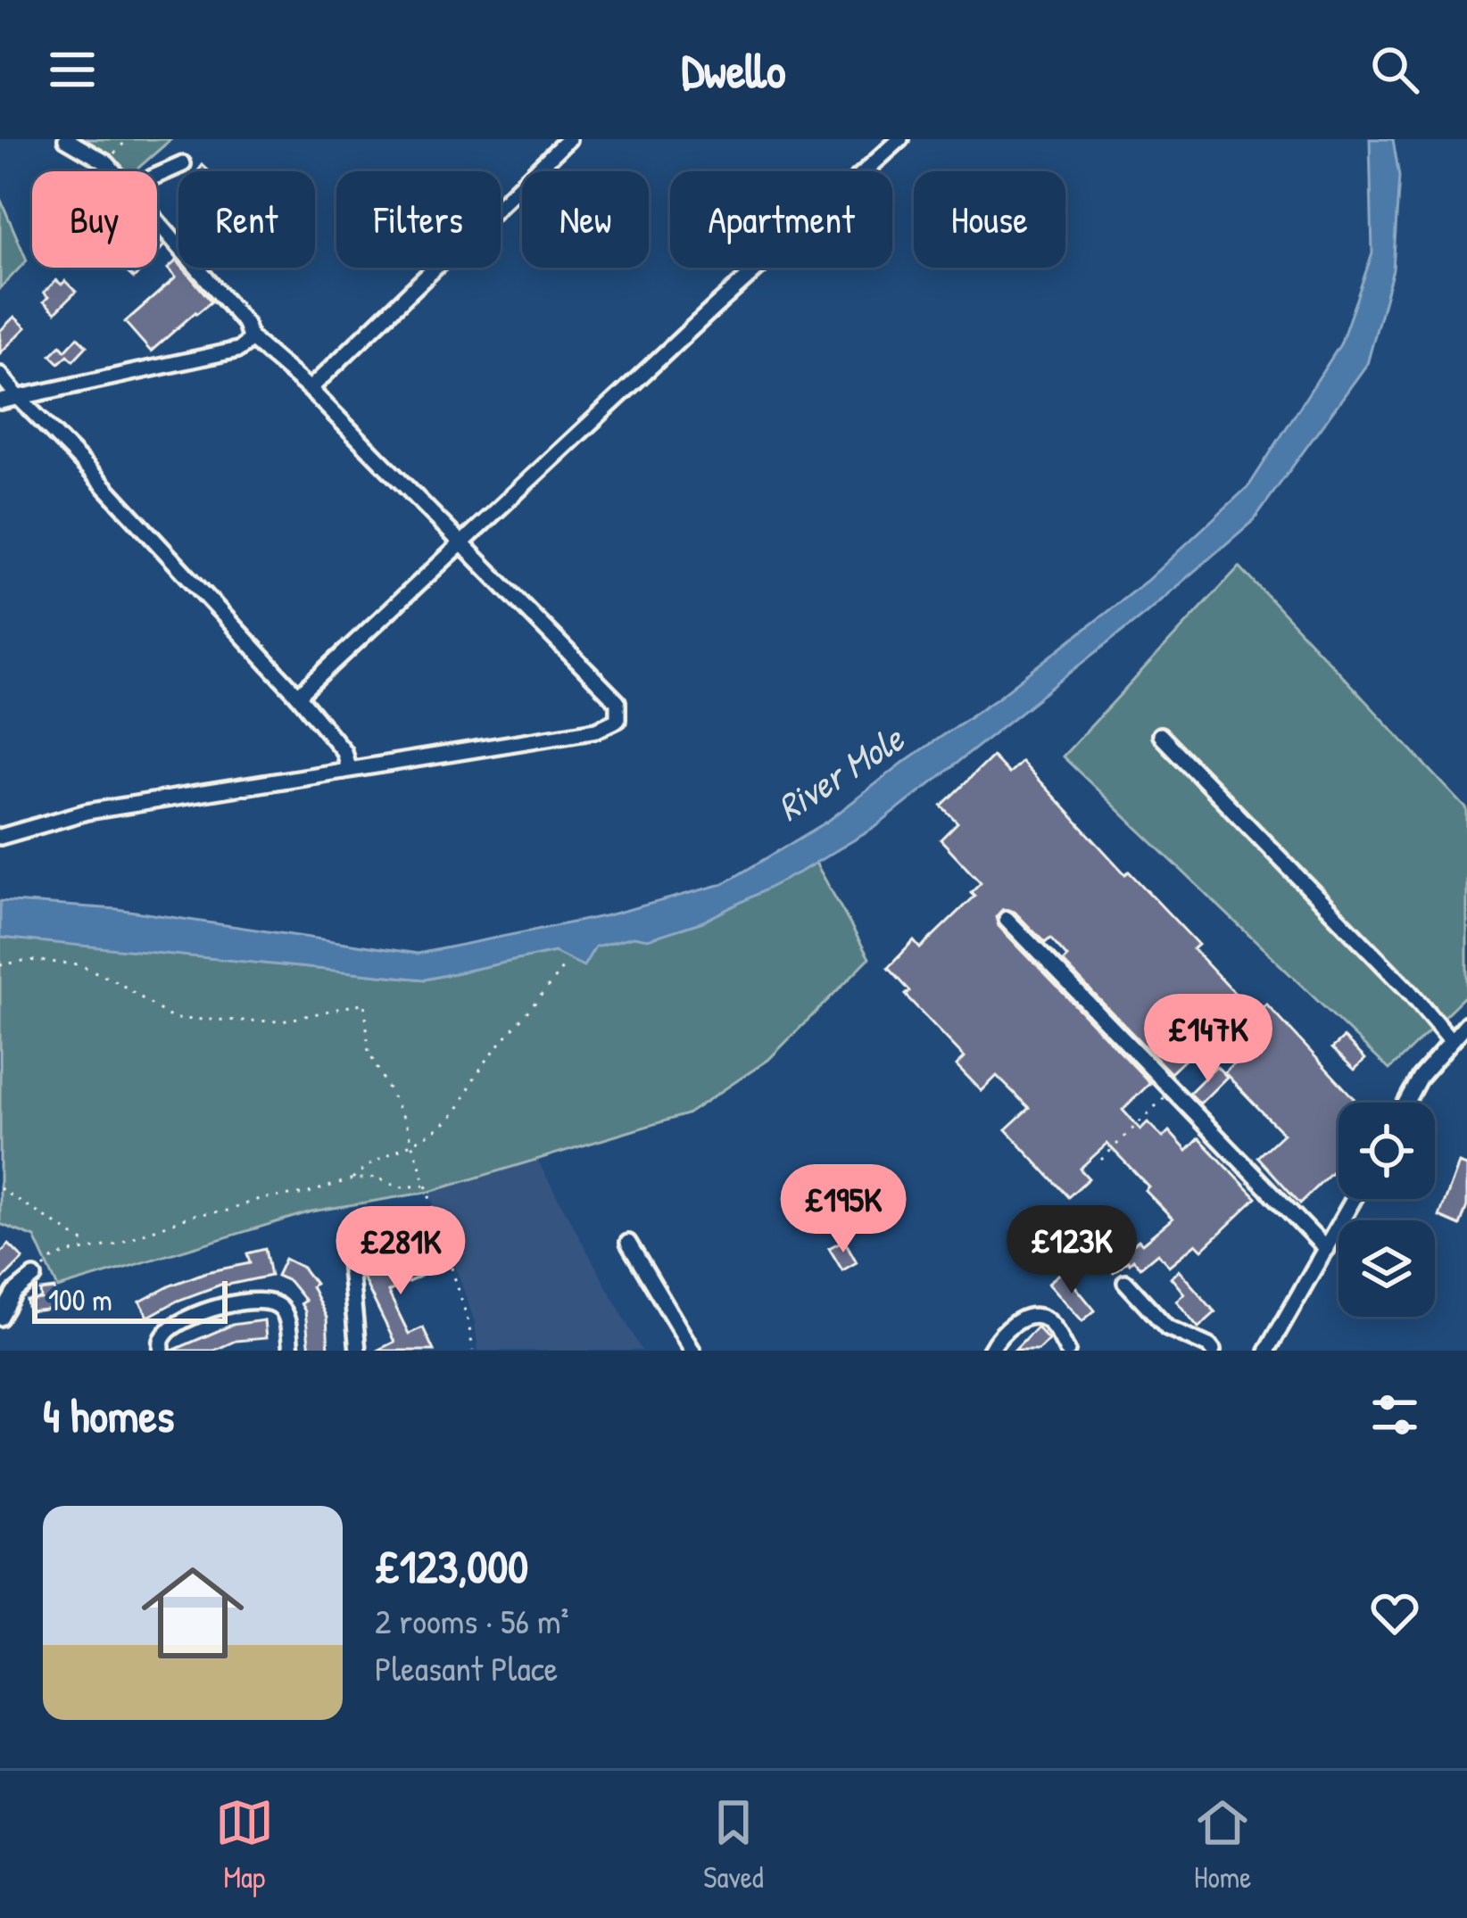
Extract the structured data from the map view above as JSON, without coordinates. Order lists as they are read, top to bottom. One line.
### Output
{"water":["River Mole"],"scale_bar":"100 m","page":{"header":"Dwello","chip":["Buy","Rent","Filters","New","Apartment","House"],"price":["£147K","£195K","£123K","£281K"],"scale":"100 m","heading":"4 homes","list":[{"name":"£123,000","note":"2 rooms · 56 m² · Pleasant Place"}],"tabs":["Map","Saved","Home"]}}
